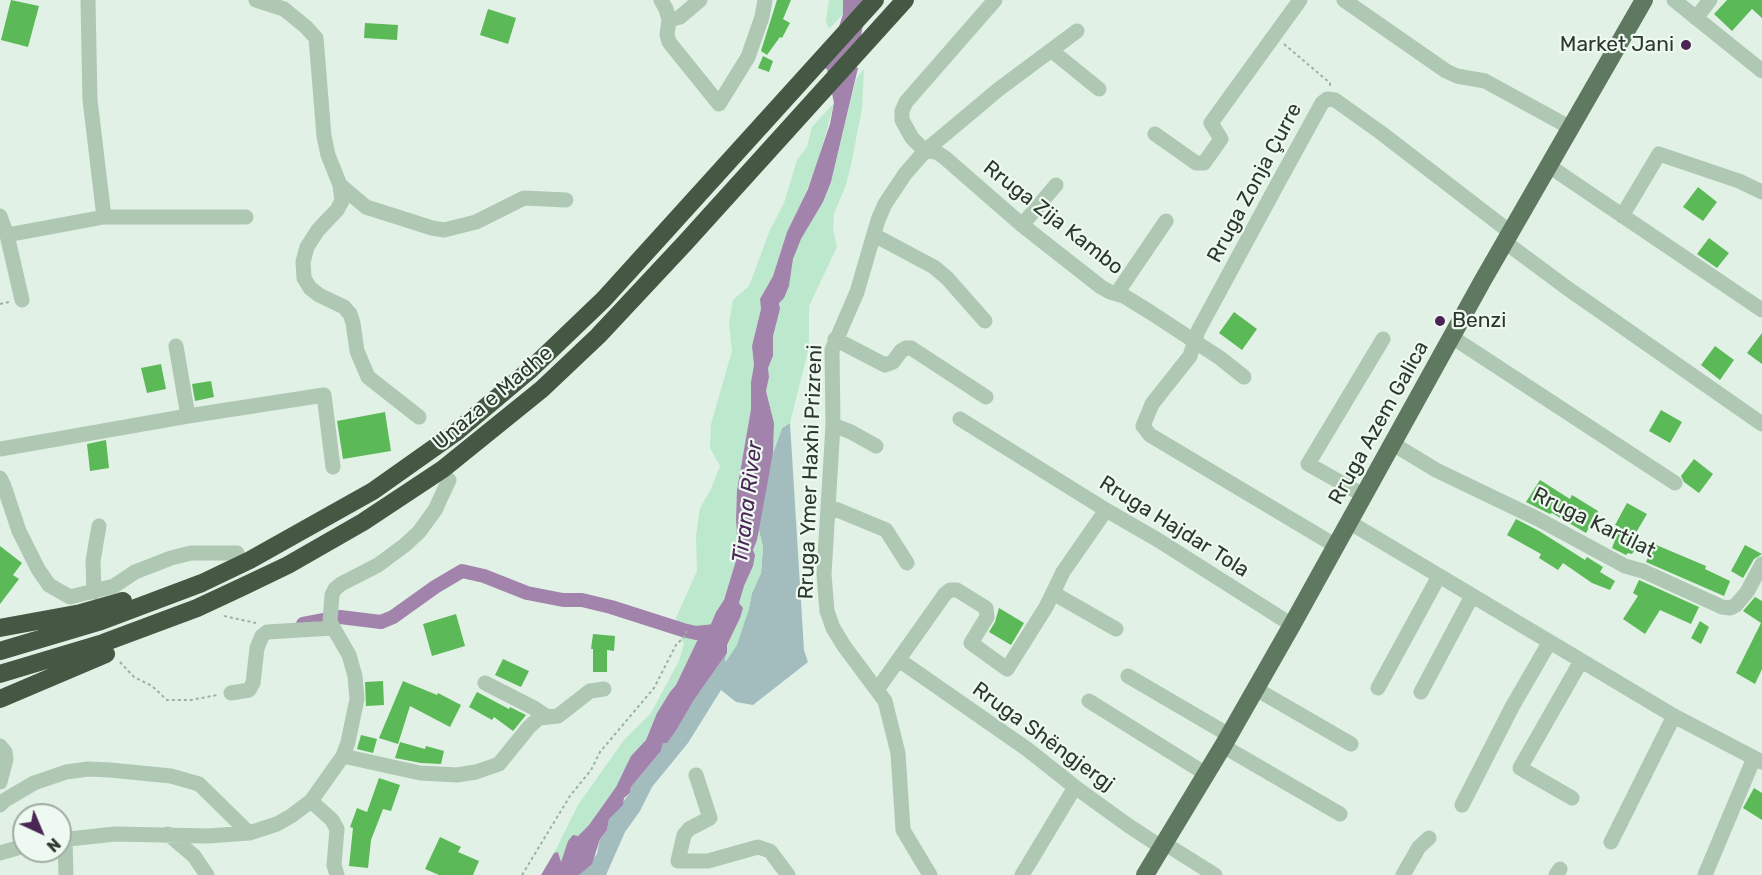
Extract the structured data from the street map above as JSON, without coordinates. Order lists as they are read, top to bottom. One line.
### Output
{"streets":{"highway":["Unaza e Madhe"],"main road":["Rruga Azem Galica"],"street":["Rruga Zonja Çurre","Rruga Zija Kambo","Rruga Ymer Haxhi Prizreni","Rruga Kartilat","Rruga Hajdar Tola","Rruga Shëngjergj"]},"crossings":[["Rruga Zonja Çurre","Rruga Zija Kambo"],["Rruga Zonja Çurre","Rruga Azem Galica"],["Rruga Zija Kambo","Rruga Ymer Haxhi Prizreni"],["Rruga Azem Galica","Rruga Kartilat"],["Rruga Azem Galica","Rruga Hajdar Tola"],["Rruga Azem Galica","Rruga Shëngjergj"]],"water":["Tirana River"],"places":["Market Jani","Benzi"],"north":"bottom right"}
